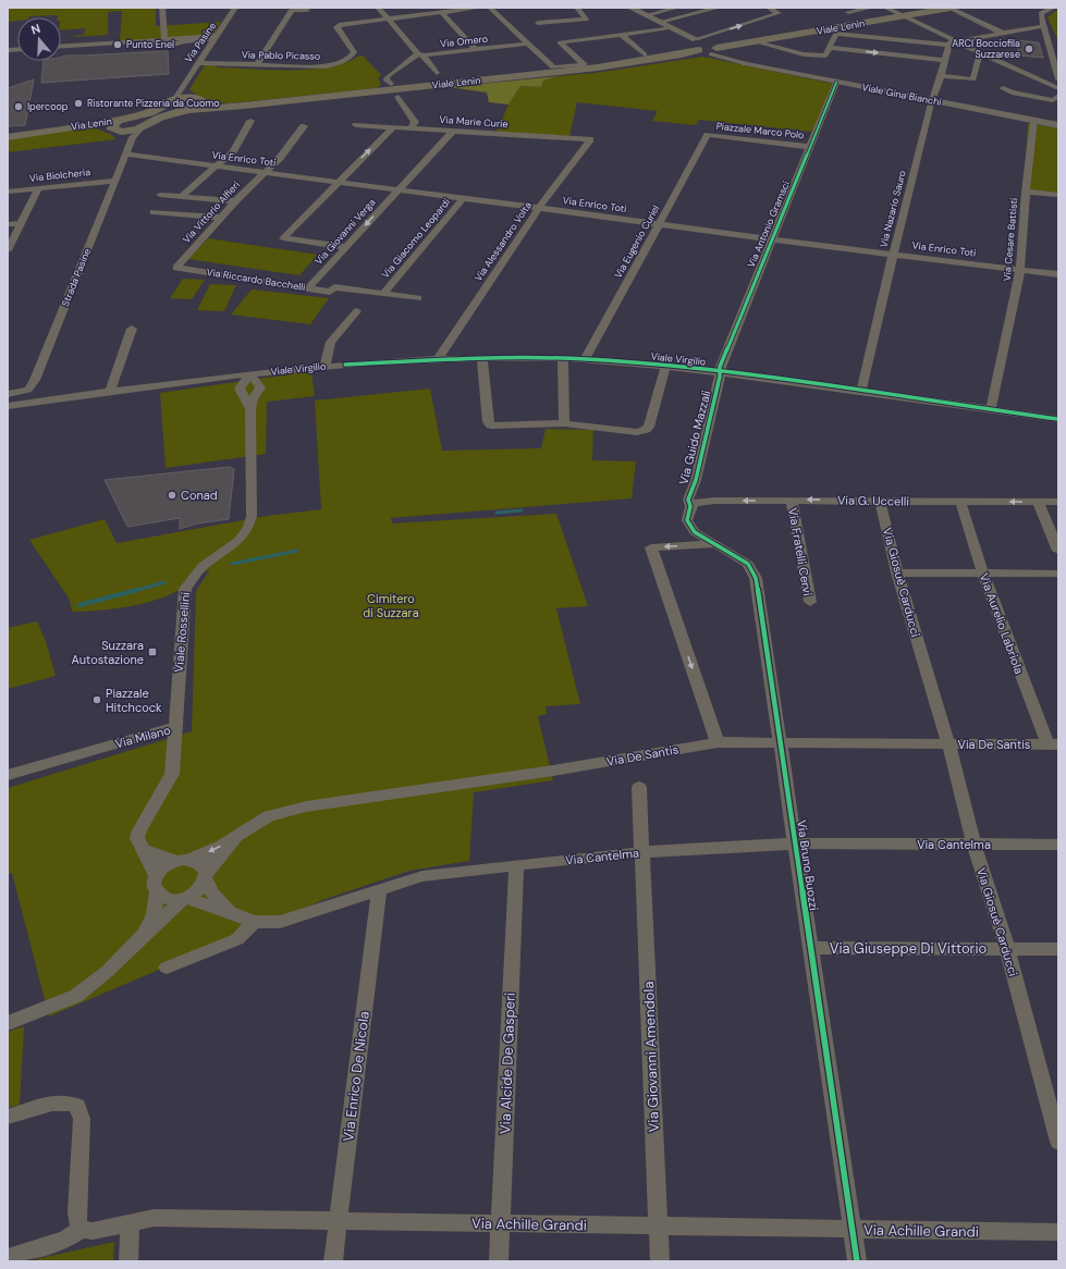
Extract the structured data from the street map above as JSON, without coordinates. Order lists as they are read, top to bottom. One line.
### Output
{"streets":{"main road":["Viale Lenin","Via Lenin"],"street":["Via Omero","Via Pasine","Via Pablo Picasso","Viale Gina Bianchi","Via Marie Curie","Piazzale Marco Polo","Via Enrico Toti","Via Biolcheria","Via Nazario Sauro","Via Vittorio Alfieri","Via Antonio Gramsci","Via Giovanni Verga","Via Giacomo Leopardi","Via Cesare Battisti","Via Alessandro Volta","Via Eugenio Curiel","Strada Pasine","Via Riccardo Bacchelli","Viale Virgilio","Via Guido Mazzali","Via G. Uccelli","Via Fratelli Cervi","Via Giosuè Carducci","Via Aurelio Labriola","Viale Rossellini","Via Milano","Via De Santis","Via Cantelma","Via Bruno Buozzi","Via Giuseppe Di Vittorio","Via Giovanni Amendola","Via Alcide De Gasperi","Via Enrico De Nicola","Via Achille Grandi"]},"crossings":[["Via Pasine","Via Pablo Picasso"],["Via Pasine","Via Lenin"],["Viale Gina Bianchi","Via Nazario Sauro"],["Viale Gina Bianchi","Via Antonio Gramsci"],["Viale Gina Bianchi","Via Cesare Battisti"],["Via Marie Curie","Via Giovanni Verga"],["Via Marie Curie","Via Alessandro Volta"],["Via Lenin","Strada Pasine"],["Piazzale Marco Polo","Via Antonio Gramsci"],["Piazzale Marco Polo","Via Eugenio Curiel"],["Via Enrico Toti","Via Nazario Sauro"],["Via Enrico Toti","Via Vittorio Alfieri"],["Via Enrico Toti","Via Antonio Gramsci"],["Via Enrico Toti","Via Giovanni Verga"],["Via Enrico Toti","Via Giacomo Leopardi"],["Via Enrico Toti","Via Cesare Battisti"],["Via Enrico Toti","Via Alessandro Volta"],["Via Enrico Toti","Via Eugenio Curiel"],["Via Enrico Toti","Strada Pasine"],["Via Biolcheria","Strada Pasine"],["Via Nazario Sauro","Viale Virgilio"],["Via Vittorio Alfieri","Via Riccardo Bacchelli"],["Via Antonio Gramsci","Viale Virgilio"],["Via Antonio Gramsci","Via Guido Mazzali"],["Via Giovanni Verga","Via Riccardo Bacchelli"],["Via Giacomo Leopardi","Via Riccardo Bacchelli"],["Via Cesare Battisti","Viale Virgilio"],["Via Alessandro Volta","Viale Virgilio"],["Via Eugenio Curiel","Viale Virgilio"],["Viale Virgilio","Via Guido Mazzali"],["Via Guido Mazzali","Via G. Uccelli"],["Via Guido Mazzali","Via Bruno Buozzi"],["Via G. Uccelli","Via Fratelli Cervi"],["Via G. Uccelli","Via Giosuè Carducci"],["Via G. Uccelli","Via Aurelio Labriola"],["Via G. Uccelli","Via Bruno Buozzi"],["Via Giosuè Carducci","Via De Santis"],["Via Giosuè Carducci","Via Cantelma"],["Via Giosuè Carducci","Via Giuseppe Di Vittorio"],["Via Aurelio Labriola","Via De Santis"],["Viale Rossellini","Via Milano"],["Via De Santis","Via Bruno Buozzi"],["Via Cantelma","Via Bruno Buozzi"],["Via Cantelma","Via Giovanni Amendola"],["Via Cantelma","Via Alcide De Gasperi"],["Via Cantelma","Via Enrico De Nicola"],["Via Bruno Buozzi","Via Giuseppe Di Vittorio"],["Via Bruno Buozzi","Via Achille Grandi"],["Via Giovanni Amendola","Via Achille Grandi"],["Via Alcide De Gasperi","Via Achille Grandi"],["Via Enrico De Nicola","Via Achille Grandi"]],"one_way":["Via G. Uccelli"],"parks":["Cimitero di Suzzara"],"places":{"other":["Punto Enel","ARCI Bocciofila Suzzarese","Ristorante Pizzeria da Cuomo","Ipercoop","Conad","Piazzale Hitchcock"],"transit":["Suzzara Autostazione"]},"north":"top"}
